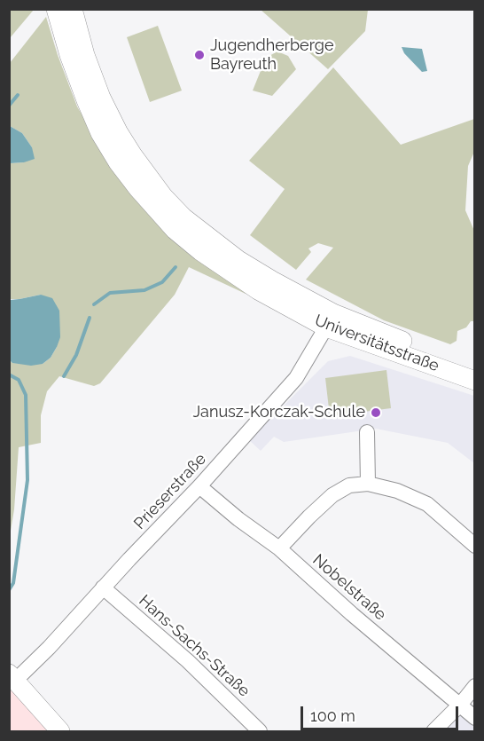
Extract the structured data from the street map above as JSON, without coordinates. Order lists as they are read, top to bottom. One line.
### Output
{"streets":{"main road":["Universitätsstraße"],"street":["Prieserstraße","Nobelstraße","Hans-Sachs-Straße"]},"crossings":[["Universitätsstraße","Prieserstraße"],["Prieserstraße","Nobelstraße"],["Prieserstraße","Hans-Sachs-Straße"]],"places":["Jugendherberge Bayreuth","Janusz-Korczak-Schule"],"scale_bar":"100 m"}
